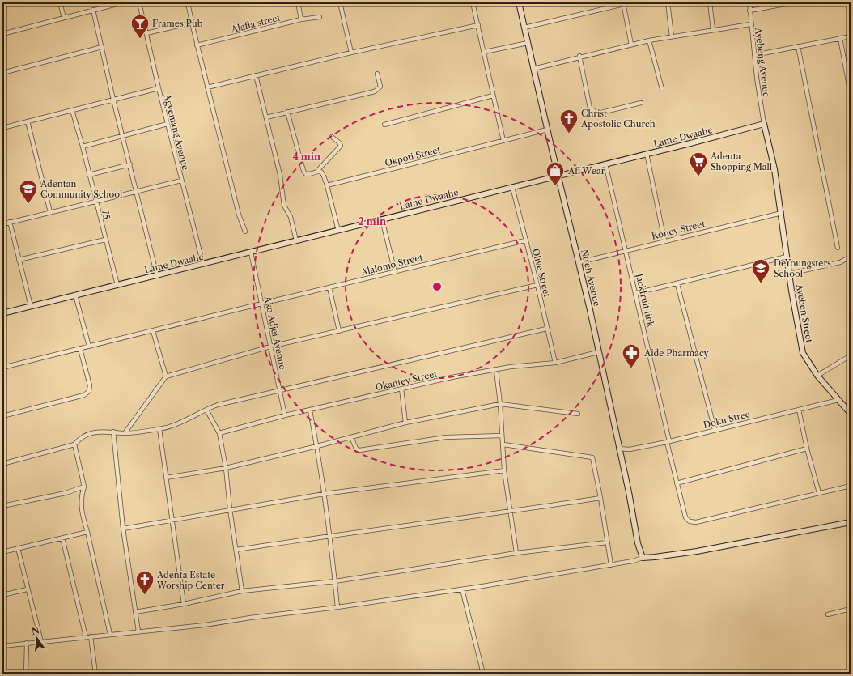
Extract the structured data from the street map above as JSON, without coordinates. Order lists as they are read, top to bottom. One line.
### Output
{"streets":{"street":["Alafia street","Ayebeng Avenue","Agyemang Avenue","Lame Dwaahe","Okpoti Street","75","Koney Street","Alalomo Street","Olive Street","Ntreh Avenue","Jackfruit link","Ayeben Street","Ako Adjei Avenue","Okantey Street","Doku Stree"]},"crossings":[["Ayebeng Avenue","Lame Dwaahe"],["Ayebeng Avenue","Ayeben Street"],["Agyemang Avenue","Lame Dwaahe"],["Lame Dwaahe","75"],["Lame Dwaahe","Olive Street"],["Lame Dwaahe","Ntreh Avenue"],["Lame Dwaahe","Jackfruit link"],["Lame Dwaahe","Ayeben Street"],["Lame Dwaahe","Ako Adjei Avenue"],["Okpoti Street","Ntreh Avenue"],["Koney Street","Ntreh Avenue"],["Koney Street","Jackfruit link"],["Koney Street","Ayeben Street"],["Alalomo Street","Olive Street"],["Alalomo Street","Ako Adjei Avenue"],["Olive Street","Okantey Street"],["Ntreh Avenue","Okantey Street"],["Ntreh Avenue","Doku Stree"],["Jackfruit link","Doku Stree"],["Ayeben Street","Doku Stree"],["Ako Adjei Avenue","Okantey Street"]],"places":{"bar":["Frames Pub"],"church":["Christ Apostolic Church","Adenta Estate Worship Center"],"supermarket":["Adenta Shopping Mall"],"shop":["Afi Wear"],"school or university":["Adentan Community School","DeYoungsters School"],"pharmacy":["Aide Pharmacy"]},"north":"top","rings":["4 min","2 min"]}
